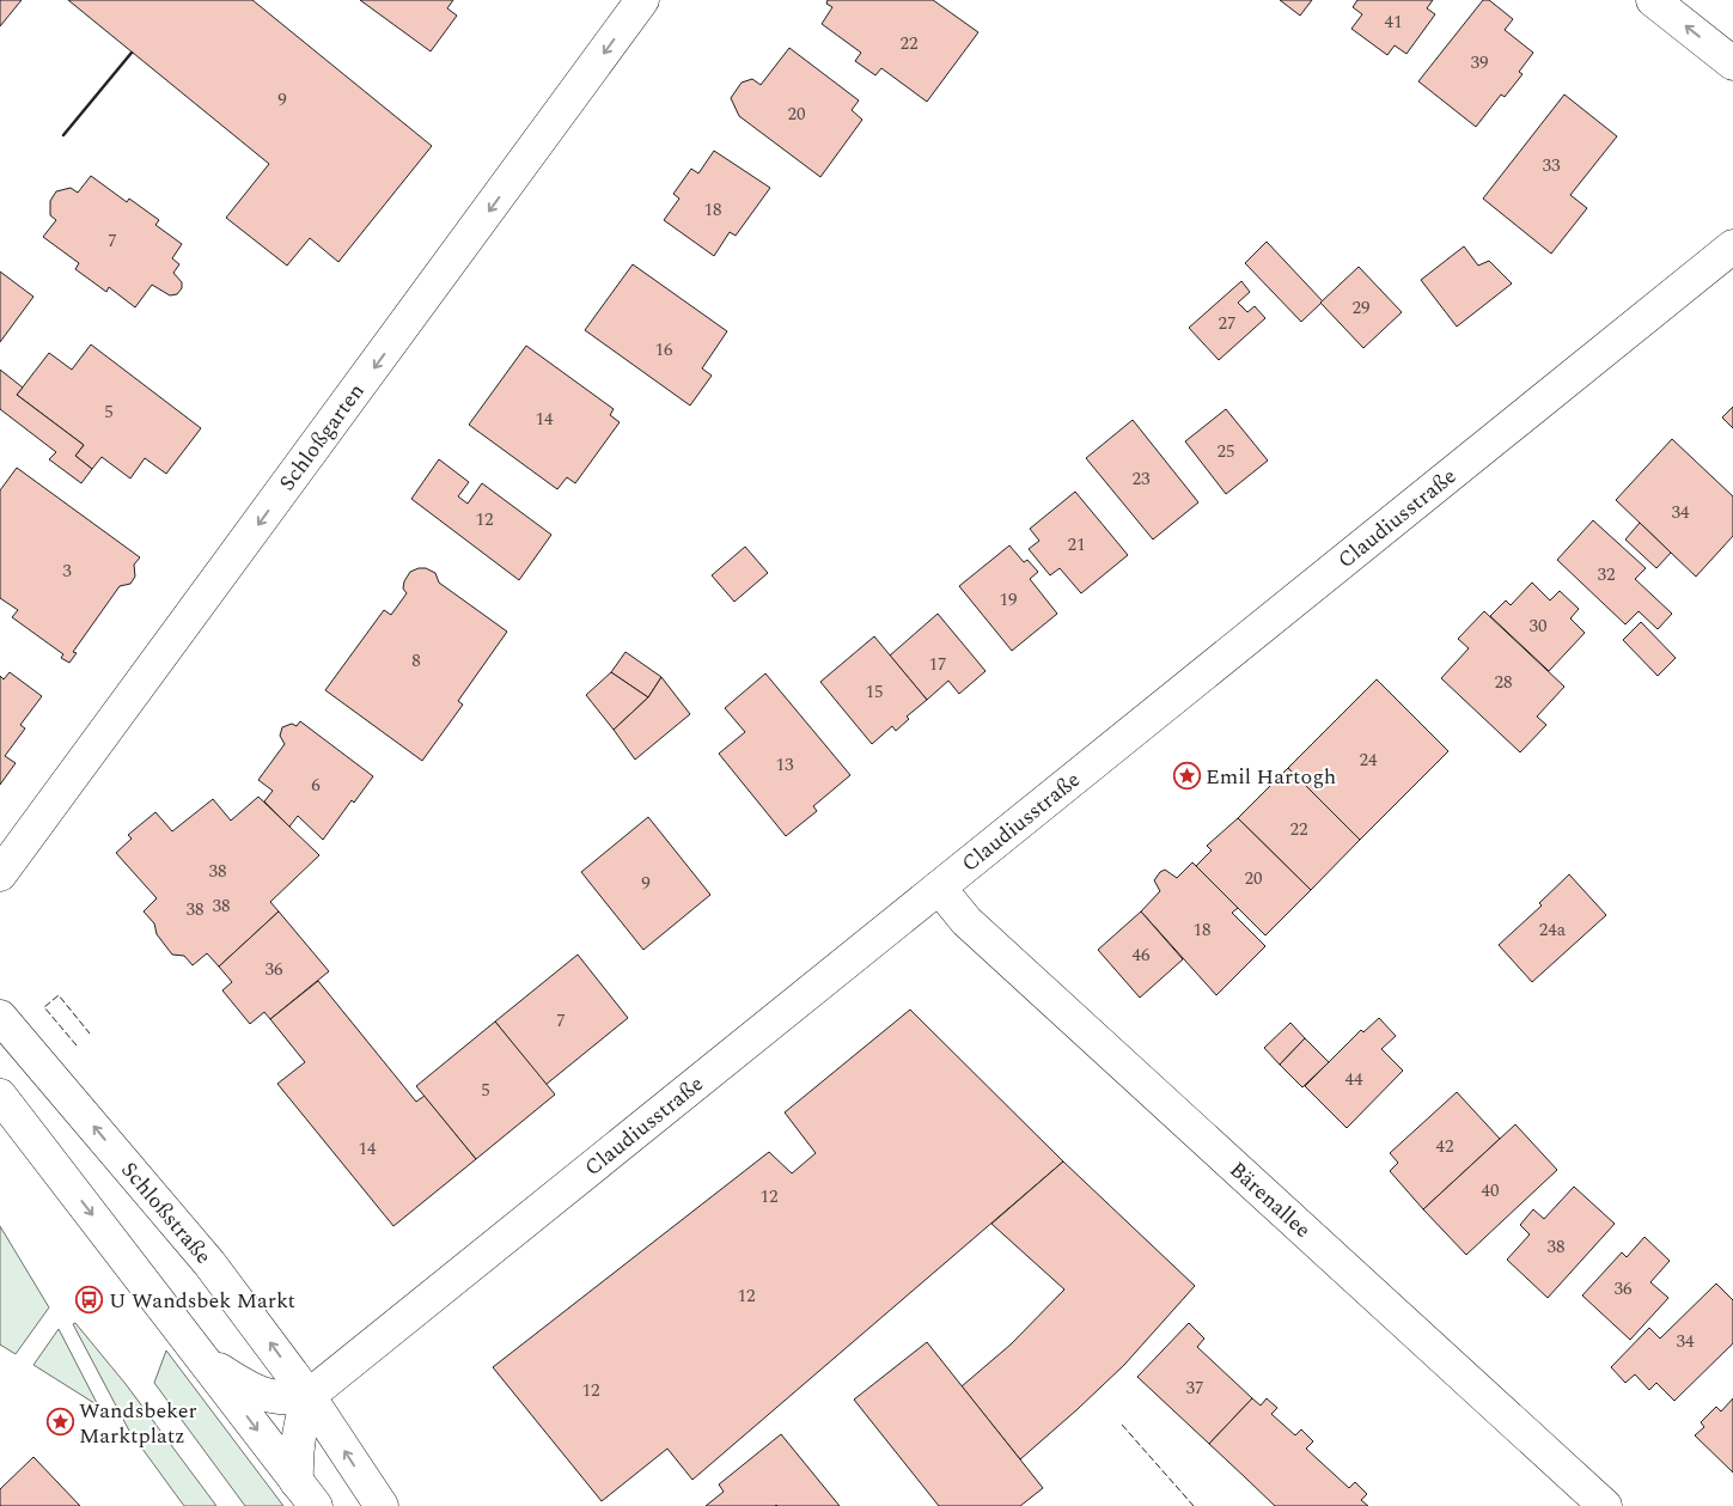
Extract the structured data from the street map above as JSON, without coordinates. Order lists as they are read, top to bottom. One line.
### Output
{"streets":{"street":["Schloßgarten","Claudiusstraße","Bärenallee","Schloßstraße"]},"crossings":[["Claudiusstraße","Bärenallee"],["Claudiusstraße","Schloßstraße"]],"one_way":["Schloßgarten"],"places":{"place":["Emil Hartogh","Wandsbeker Marktplatz"],"bus stop":["U Wandsbek Markt"]},"house_numbers":["41","22","39","9","20","33","18","7","29","27","16","5","14","25","23","34","12","21","3","32","19","30","8","17","28","15","24","13","6","22","38","20","9","38","38","18","24a","46","36","7","44","5","42","14","40","12","38","36","12","34","37","12"]}
